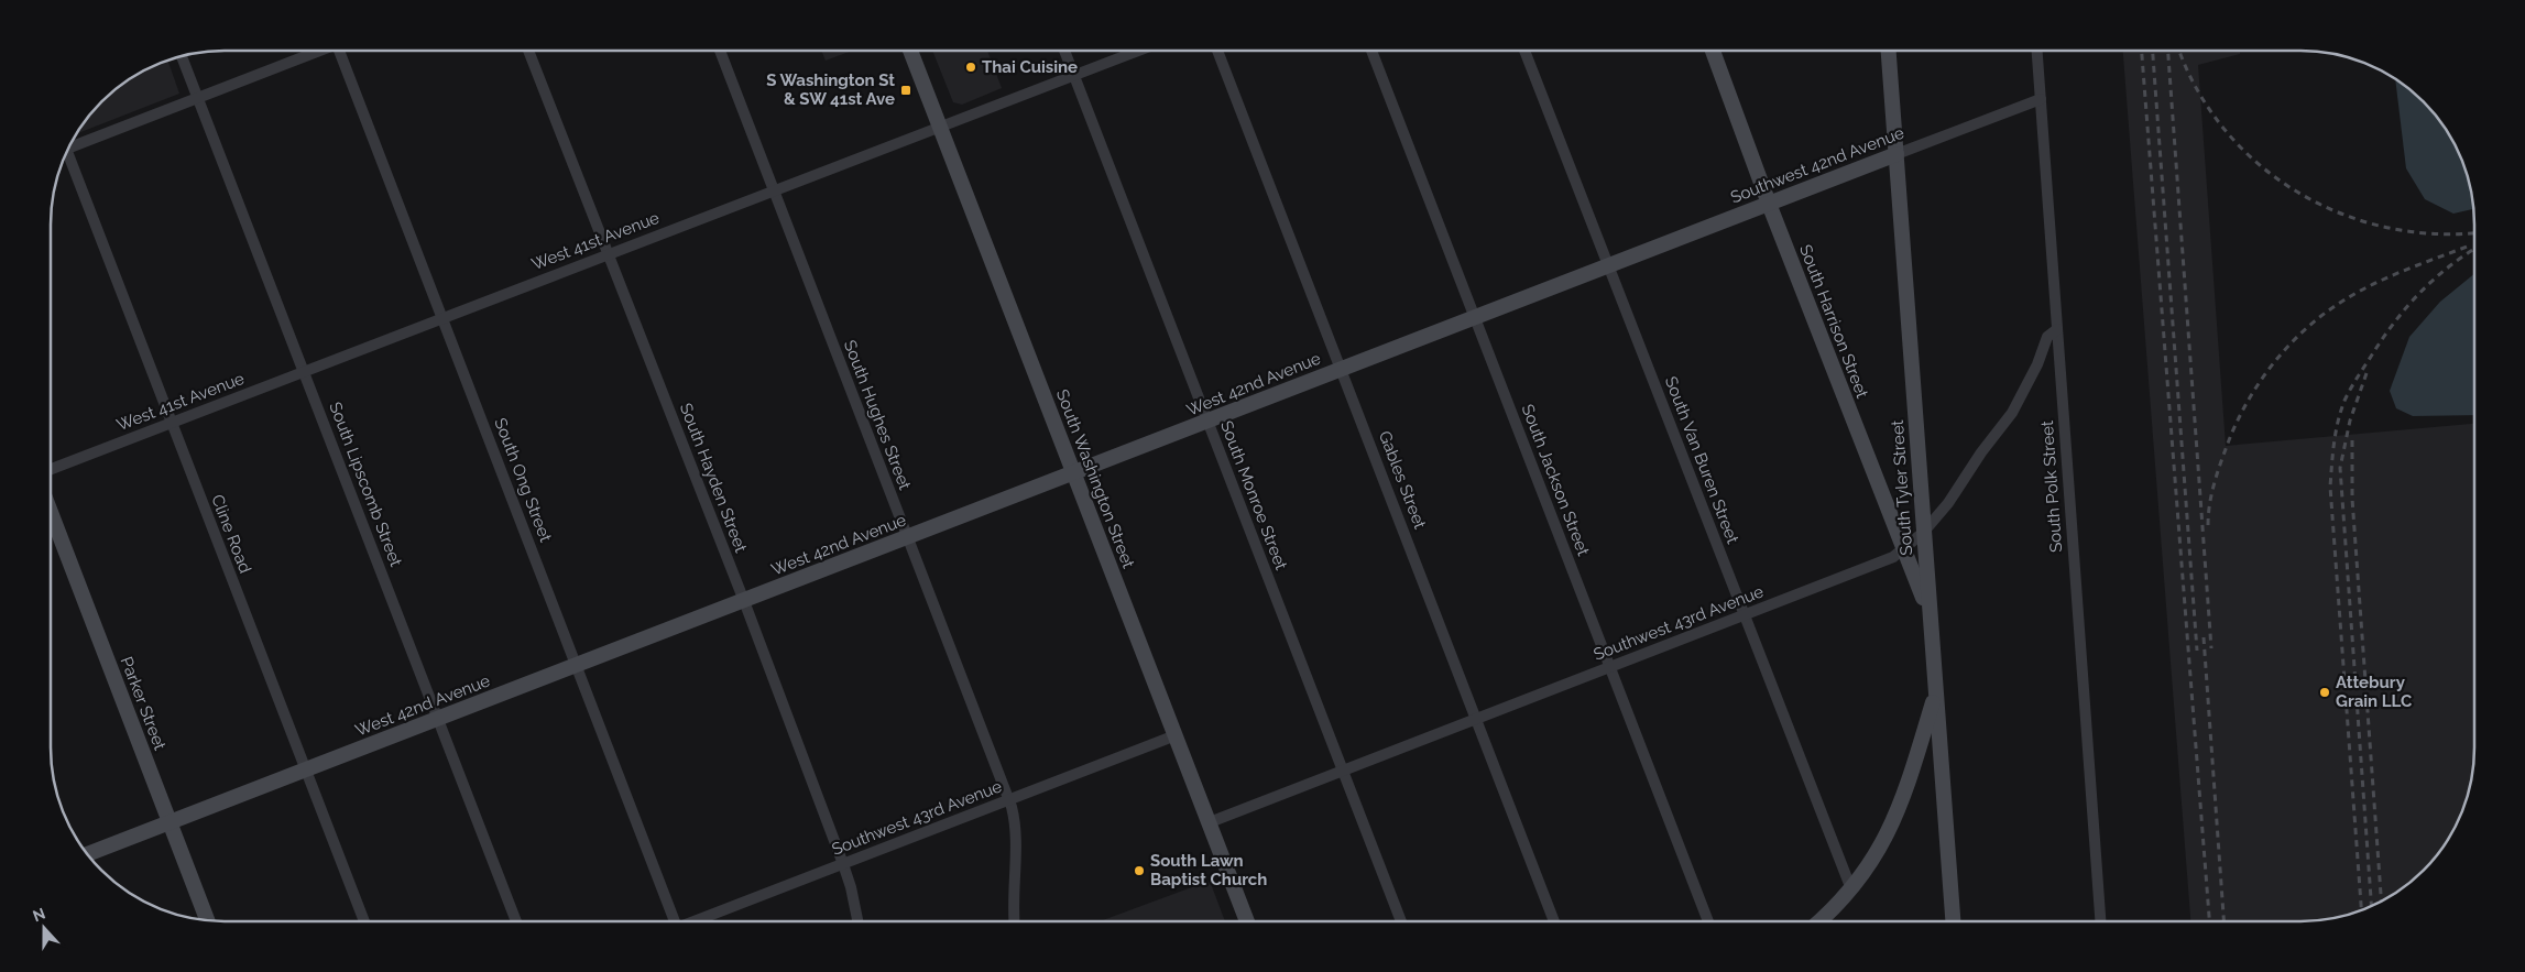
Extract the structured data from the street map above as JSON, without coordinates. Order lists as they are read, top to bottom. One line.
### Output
{"streets":{"street":["Southwest 42nd Avenue","West 41st Avenue","South Harrison Street","West 42nd Avenue","South Hughes Street","South Van Buren Street","South Hayden Street","South Washington Street","South Ong Street","Gables Street","South Jackson Street","South Lipscomb Street","South Polk Street","South Tyler Street","South Monroe Street","Cline Road","Southwest 43rd Avenue","Parker Street"]},"crossings":[["Southwest 42nd Avenue","South Harrison Street"],["Southwest 42nd Avenue","West 42nd Avenue"],["Southwest 42nd Avenue","South Van Buren Street"],["Southwest 42nd Avenue","South Polk Street"],["Southwest 42nd Avenue","South Tyler Street"],["West 41st Avenue","South Hughes Street"],["West 41st Avenue","South Hayden Street"],["West 41st Avenue","South Washington Street"],["West 41st Avenue","South Ong Street"],["West 41st Avenue","South Lipscomb Street"],["West 41st Avenue","South Monroe Street"],["West 41st Avenue","Cline Road"],["South Harrison Street","South Tyler Street"],["South Harrison Street","Southwest 43rd Avenue"],["West 42nd Avenue","South Hughes Street"],["West 42nd Avenue","South Van Buren Street"],["West 42nd Avenue","South Hayden Street"],["West 42nd Avenue","South Washington Street"],["West 42nd Avenue","South Ong Street"],["West 42nd Avenue","Gables Street"],["West 42nd Avenue","South Jackson Street"],["West 42nd Avenue","South Lipscomb Street"],["West 42nd Avenue","South Monroe Street"],["West 42nd Avenue","Cline Road"],["West 42nd Avenue","Parker Street"],["South Hughes Street","Southwest 43rd Avenue"],["South Van Buren Street","Southwest 43rd Avenue"],["South Hayden Street","Southwest 43rd Avenue"],["South Washington Street","Southwest 43rd Avenue"],["Gables Street","Southwest 43rd Avenue"],["South Jackson Street","Southwest 43rd Avenue"],["South Polk Street","Southwest 43rd Avenue"],["South Tyler Street","Southwest 43rd Avenue"],["South Monroe Street","Southwest 43rd Avenue"]],"places":{"other":["Thai Cuisine","Attebury Grain LLC","South Lawn Baptist Church"],"transit":["S Washington St & SW 41st Ave"]},"north":"top"}
